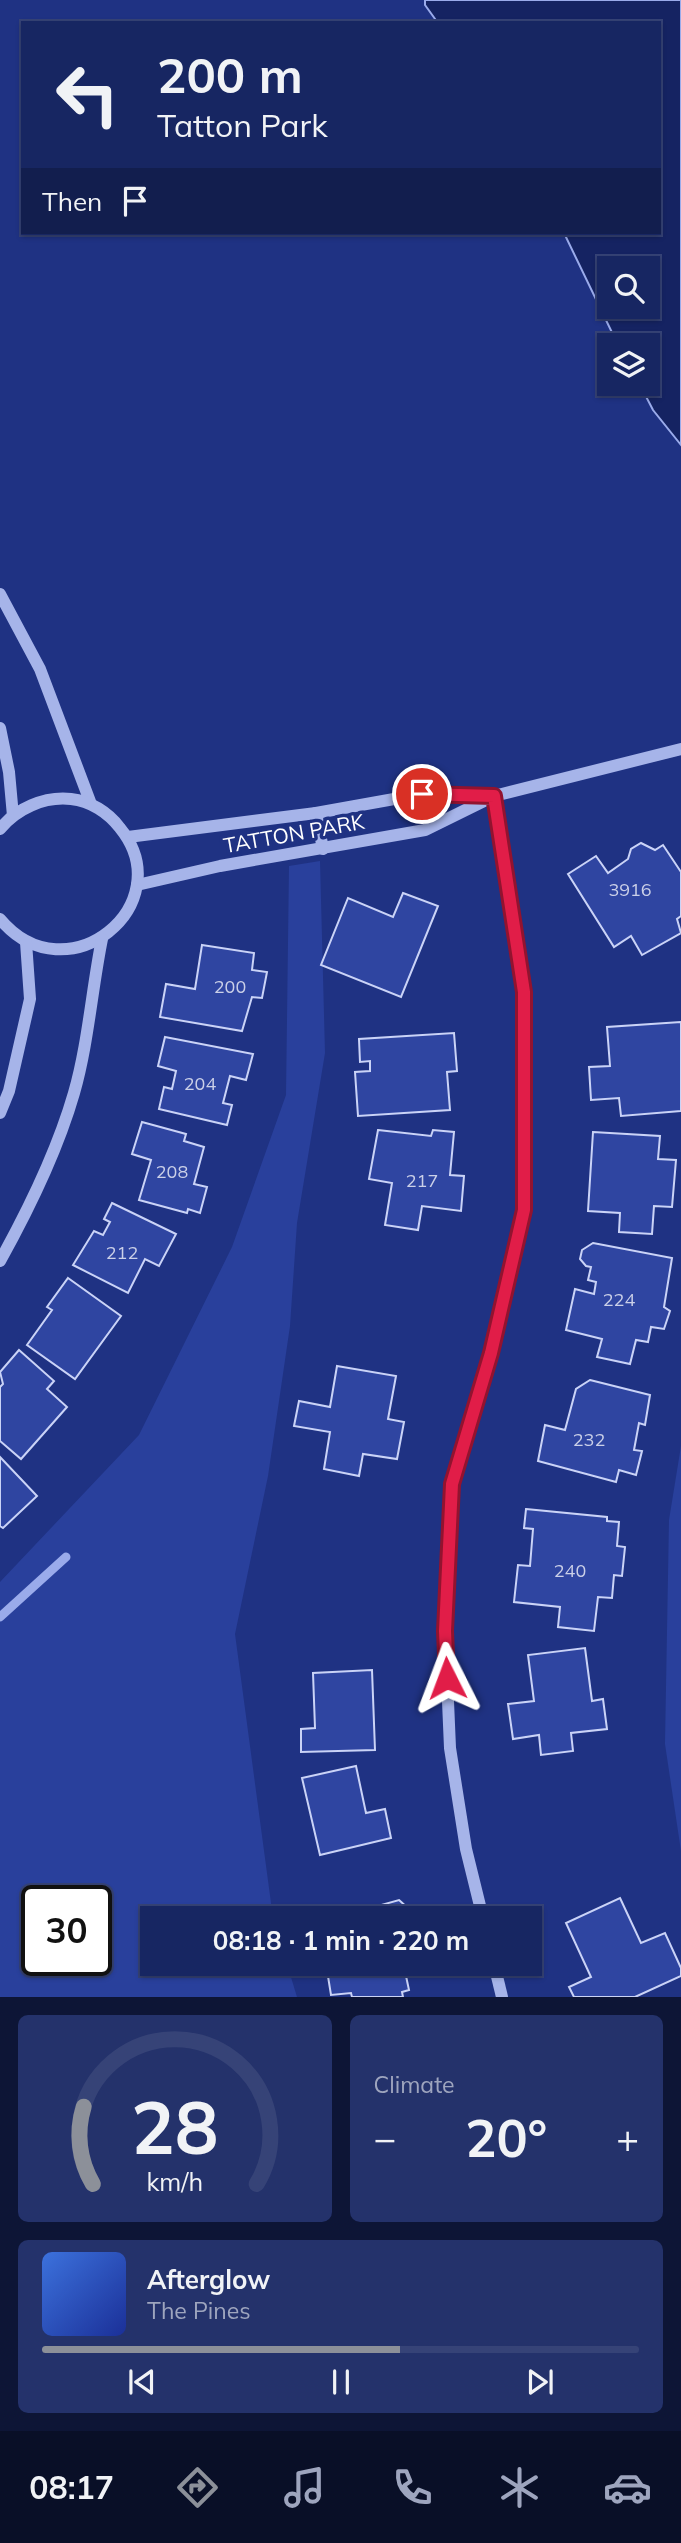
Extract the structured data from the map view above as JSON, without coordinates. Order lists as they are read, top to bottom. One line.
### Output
{"streets":{"street":["TATTON PARK"]},"house_numbers":["3916","200","204","208","217","212","224","232","240"],"page":{"turn":["200 m","Tatton Park"],"then":"Then","limit":"30","trip":"08:18 · 1 min · 220 m","tile":"Climate","heat":["−","20°","+"],"song":["Afterglow","The Pines"],"tabs":"08:17","gauge":["28","km/h"]}}
